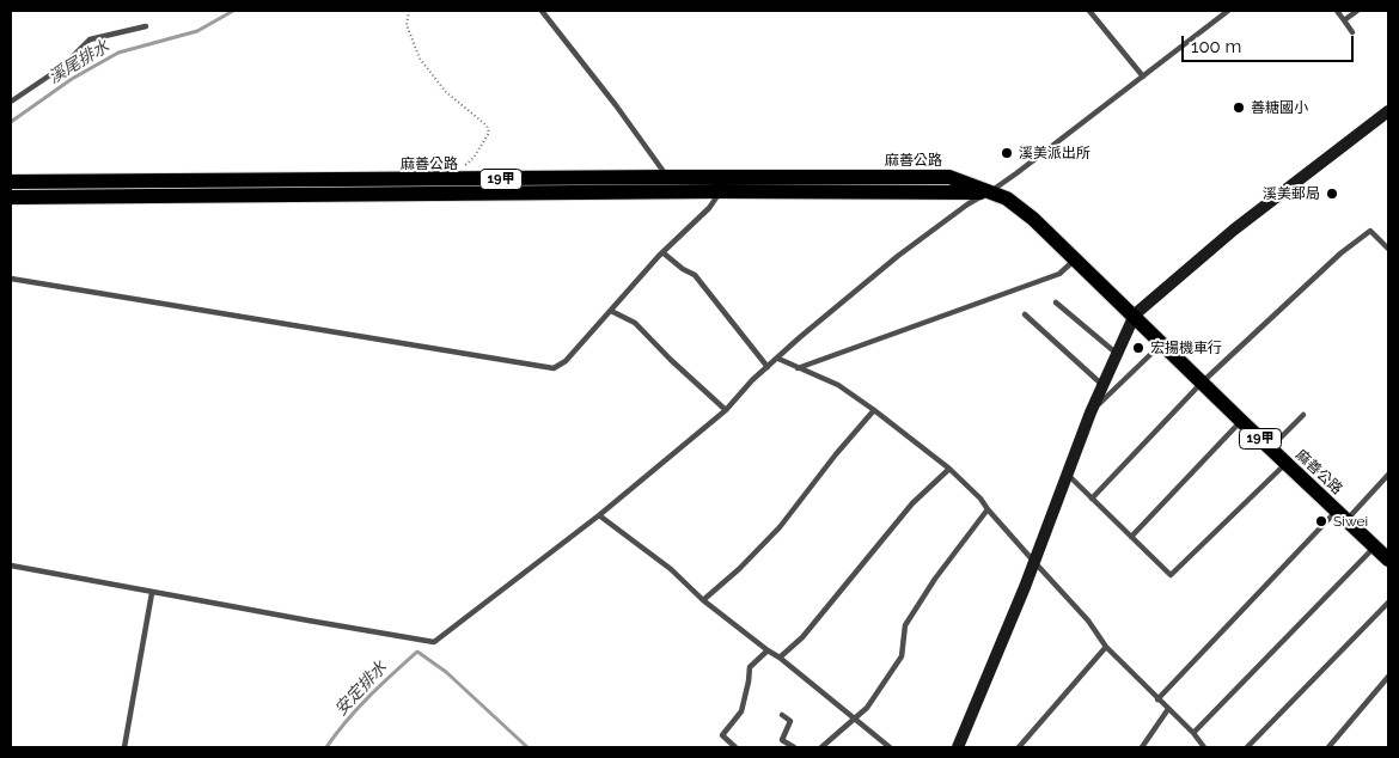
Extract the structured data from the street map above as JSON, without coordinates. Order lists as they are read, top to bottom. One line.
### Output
{"streets":{"main road":["麻善公路","19甲"]},"water":["溪尾排水","安定排水"],"places":["善糖國小","溪美派出所","溪美郵局","宏揚機車行","Siwei"],"scale_bar":"100 m"}
